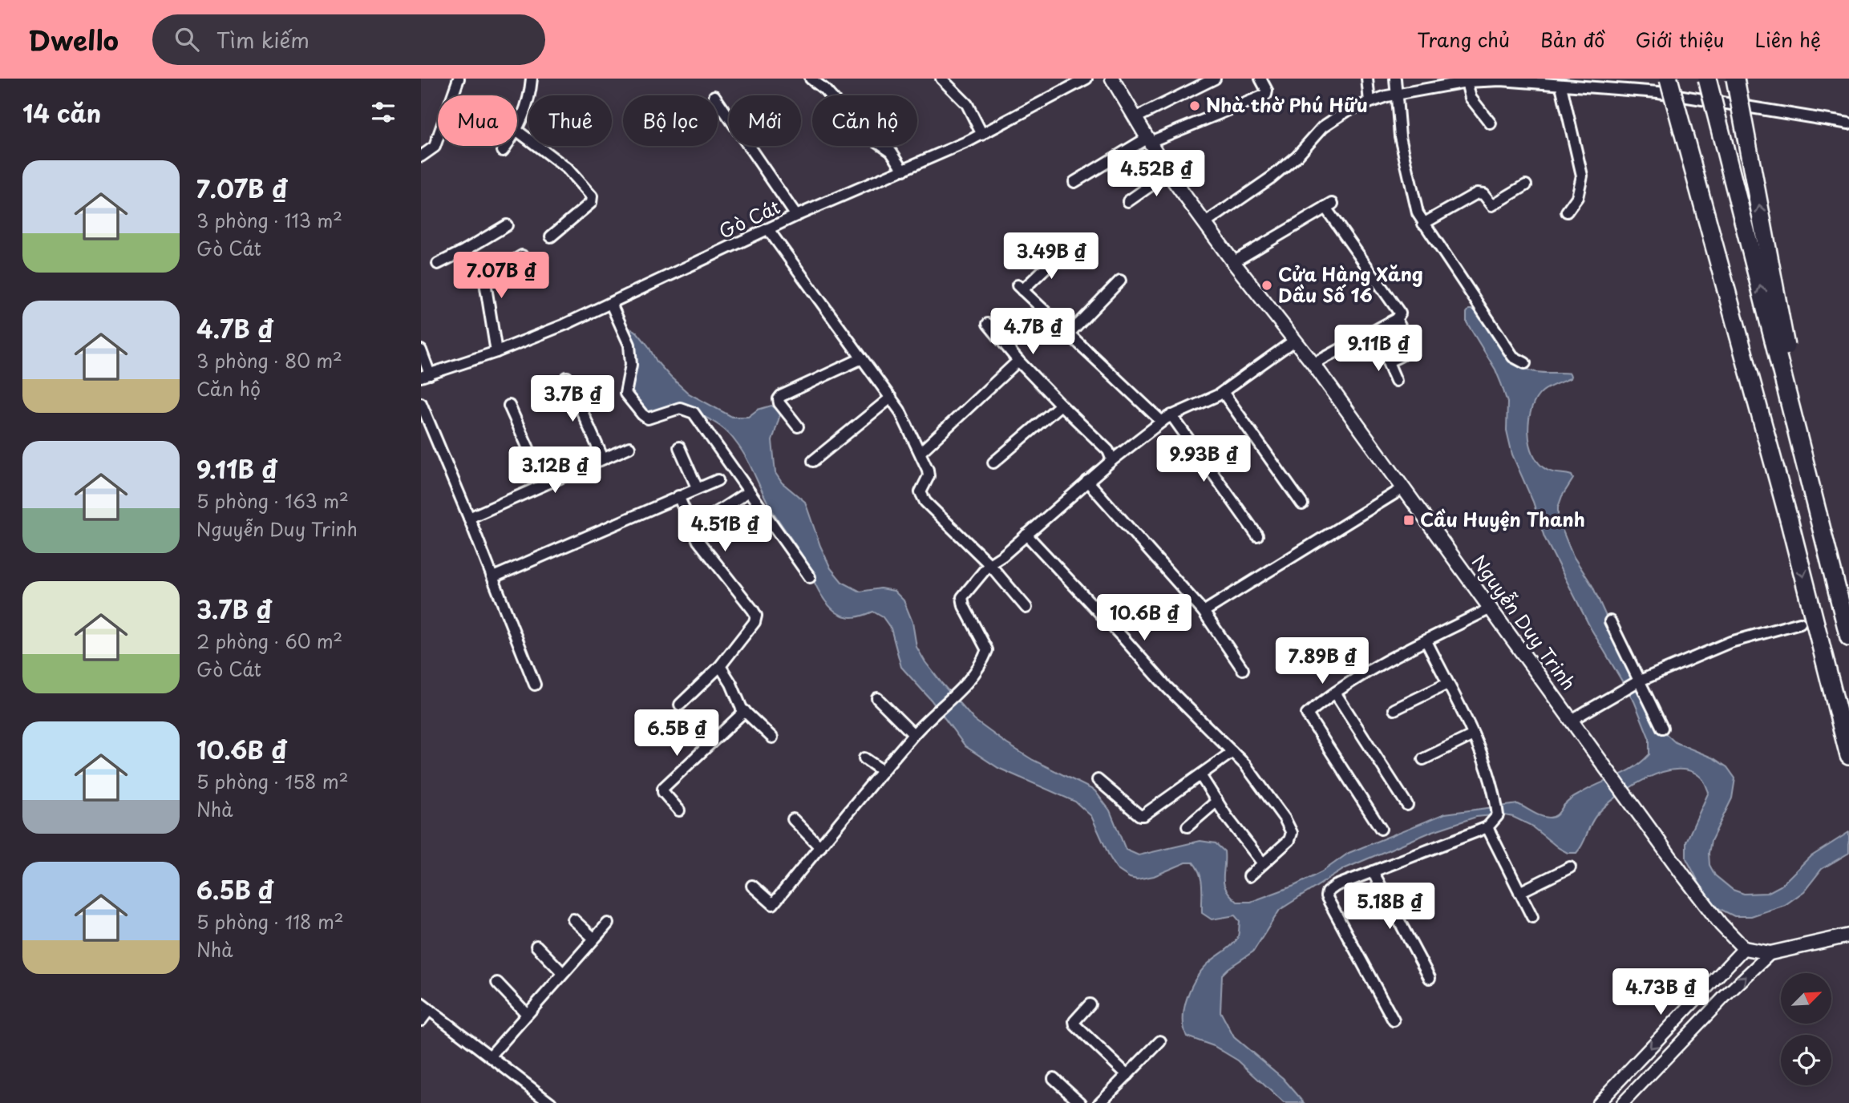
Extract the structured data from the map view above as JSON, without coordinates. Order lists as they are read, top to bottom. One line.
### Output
{"streets":{"main road":["Nguyễn Duy Trinh"],"street":["Gò Cát"]},"places":{"other":["Nhà thờ Phú Hữu","Cửa Hàng Xăng Dầu Số 16"],"transit":["Cầu Huyện Thanh"]},"north":"top right","page":{"header":"Dwello","search":"Tìm kiếm","nav":["Trang chủ","Bản đồ","Giới thiệu","Liên hệ"],"heading":"14 căn","chip":["Mua","Thuê","Bộ lọc","Mới","Căn hộ"],"list":[{"name":"7.07B ₫","note":"3 phòng · 113 m² · Gò Cát"},{"name":"4.7B ₫","note":"3 phòng · 80 m² · Căn hộ"},{"name":"9.11B ₫","note":"5 phòng · 163 m² · Nguyễn Duy Trinh"},{"name":"3.7B ₫","note":"2 phòng · 60 m² · Gò Cát"},{"name":"10.6B ₫","note":"5 phòng · 158 m² · Nhà"},{"name":"6.5B ₫","note":"5 phòng · 118 m² · Nhà"}],"price":["4.52B ₫","3.49B ₫","7.07B ₫","4.7B ₫","9.11B ₫","3.7B ₫","9.93B ₫","3.12B ₫","4.51B ₫","10.6B ₫","7.89B ₫","6.5B ₫","5.18B ₫","4.73B ₫"]}}
